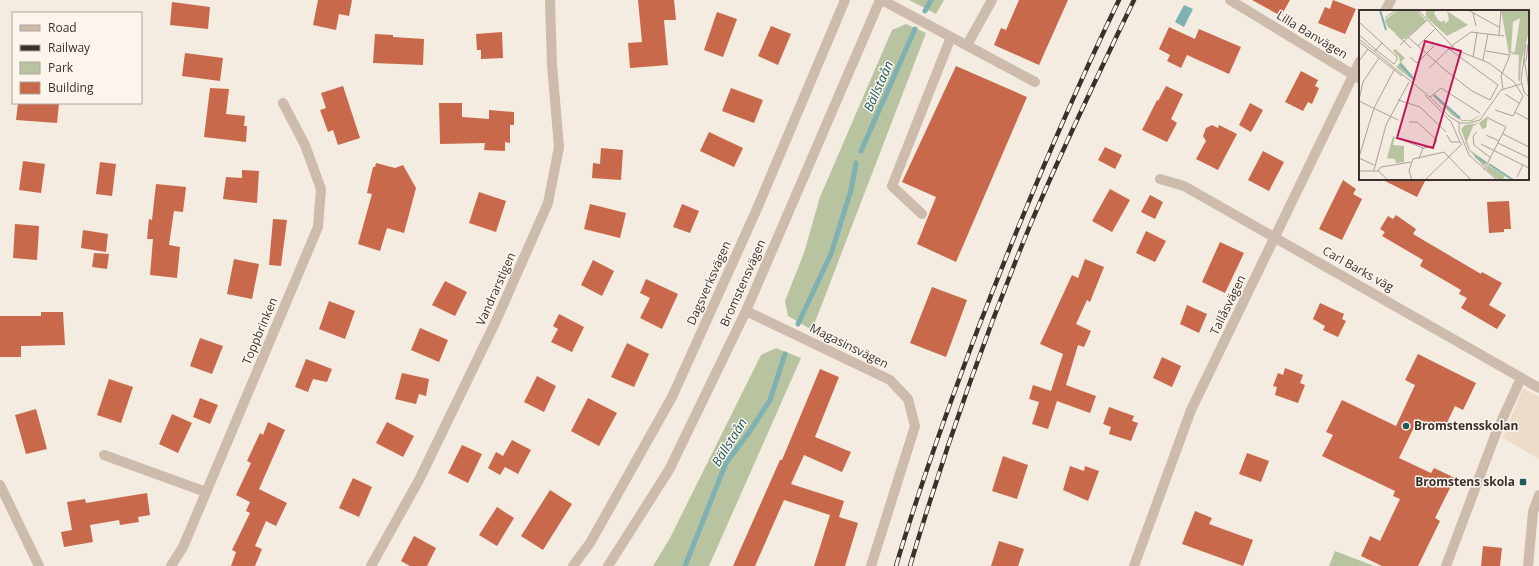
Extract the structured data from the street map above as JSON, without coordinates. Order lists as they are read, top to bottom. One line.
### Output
{"streets":{"street":["Lilla Banvägen","Carl Barks väg","Dagsverksvägen","Bromstensvägen","Vandrarstigen","Tallåsvägen","Toppbrinken","Magasinsvägen"]},"crossings":[["Lilla Banvägen","Tallåsvägen"],["Carl Barks väg","Tallåsvägen"],["Bromstensvägen","Magasinsvägen"]],"water":["Bällstaån"],"places":{"other":["Bromstensskolan"],"transit":["Bromstens skola"]},"legend":["Road","Railway","Park","Building"]}
